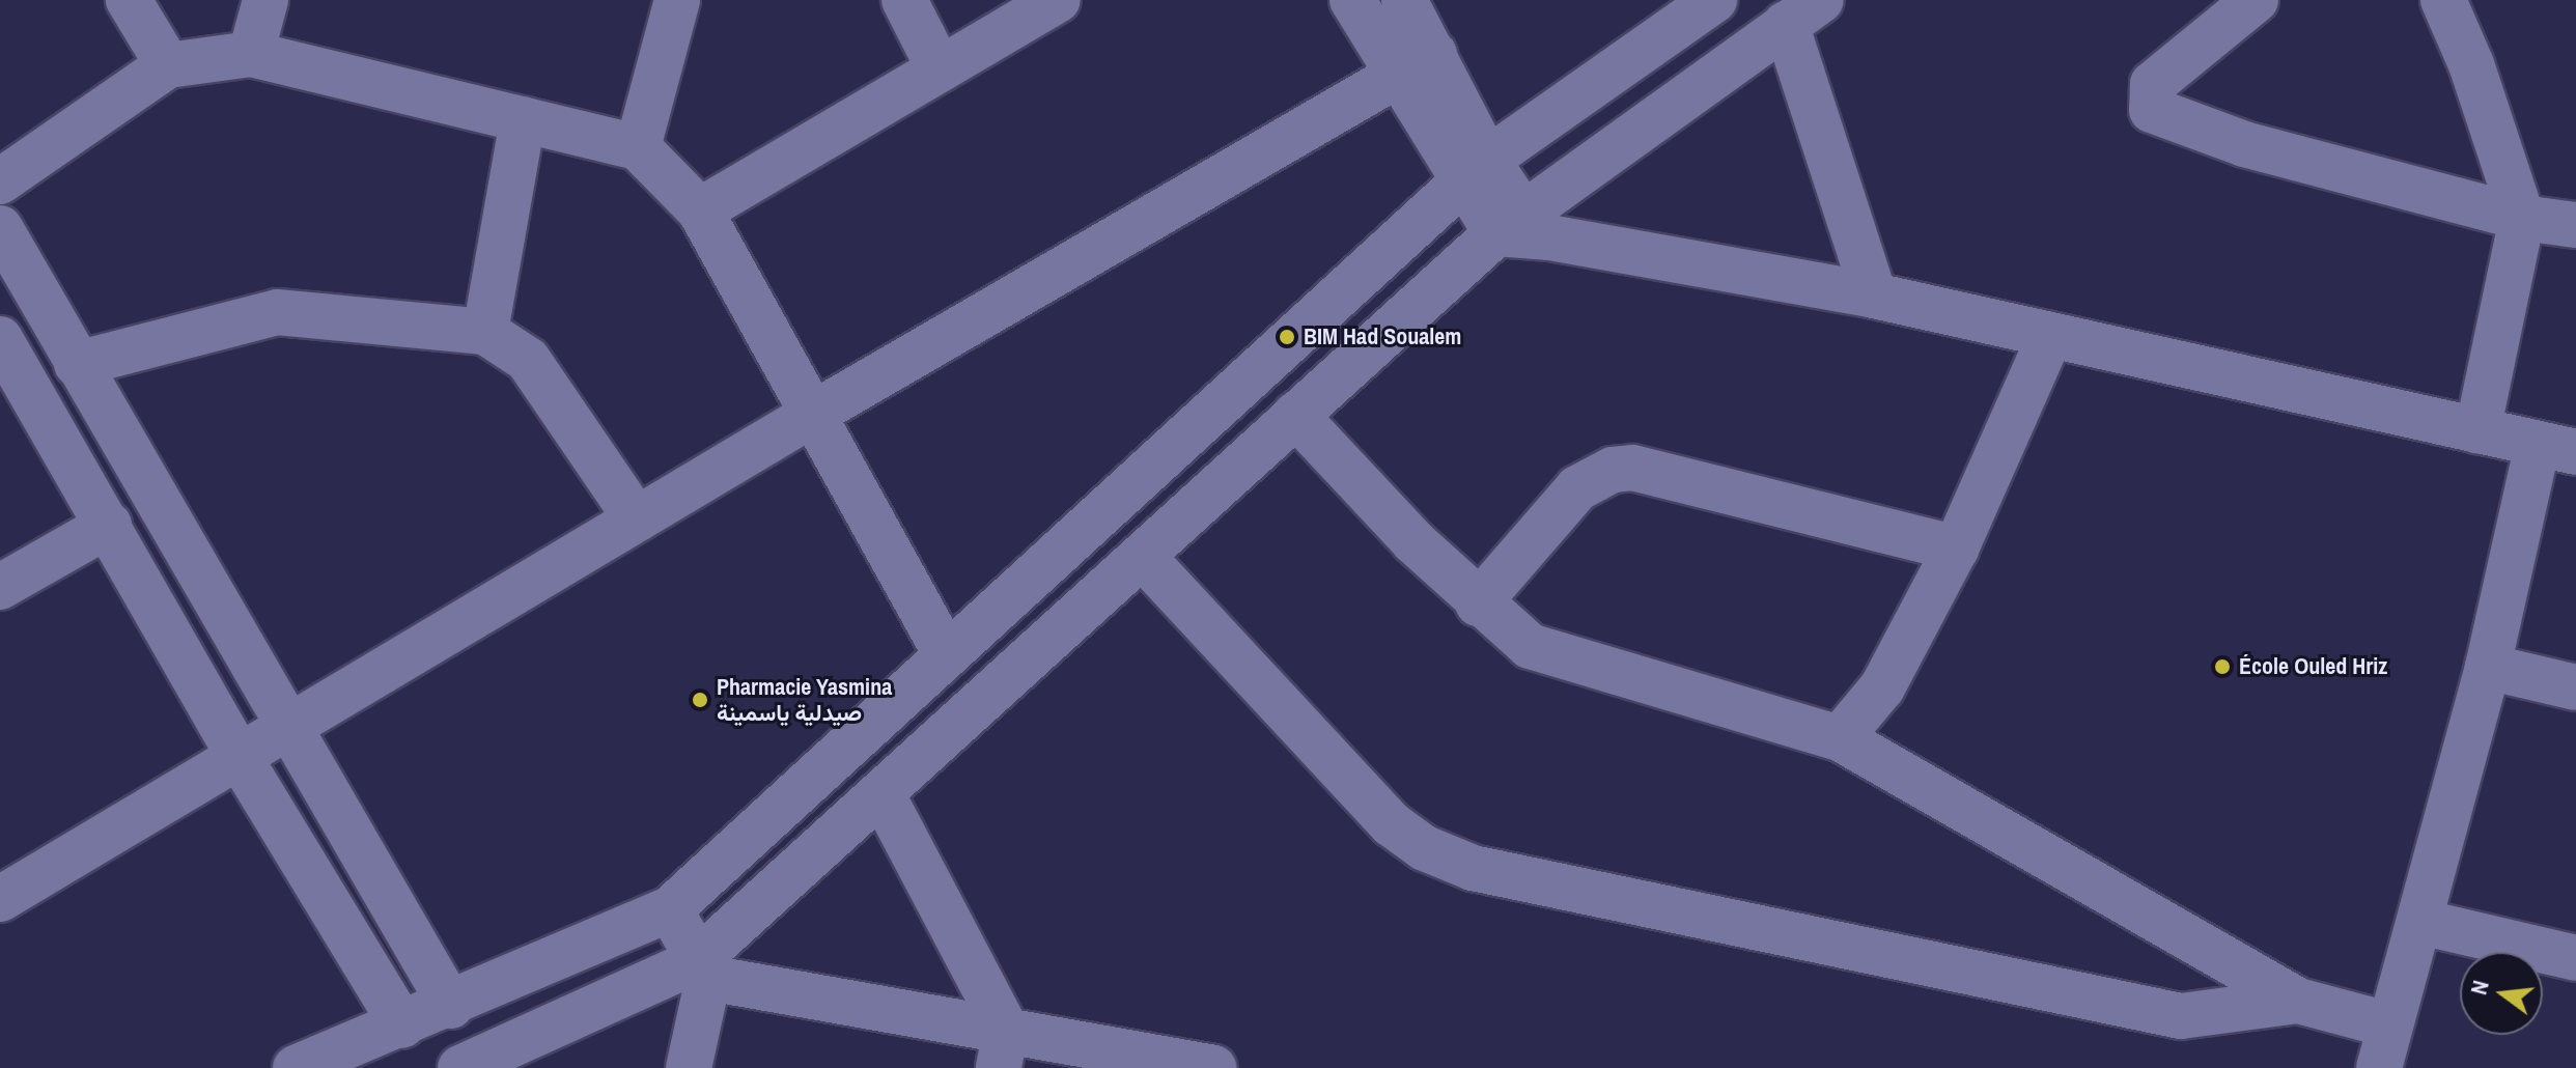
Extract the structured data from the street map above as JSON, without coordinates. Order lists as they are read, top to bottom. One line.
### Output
{"places":["BIM Had Soualem","École Ouled Hriz","Pharmacie Yasmina صيدلية ياسمينة"],"north":"left"}
